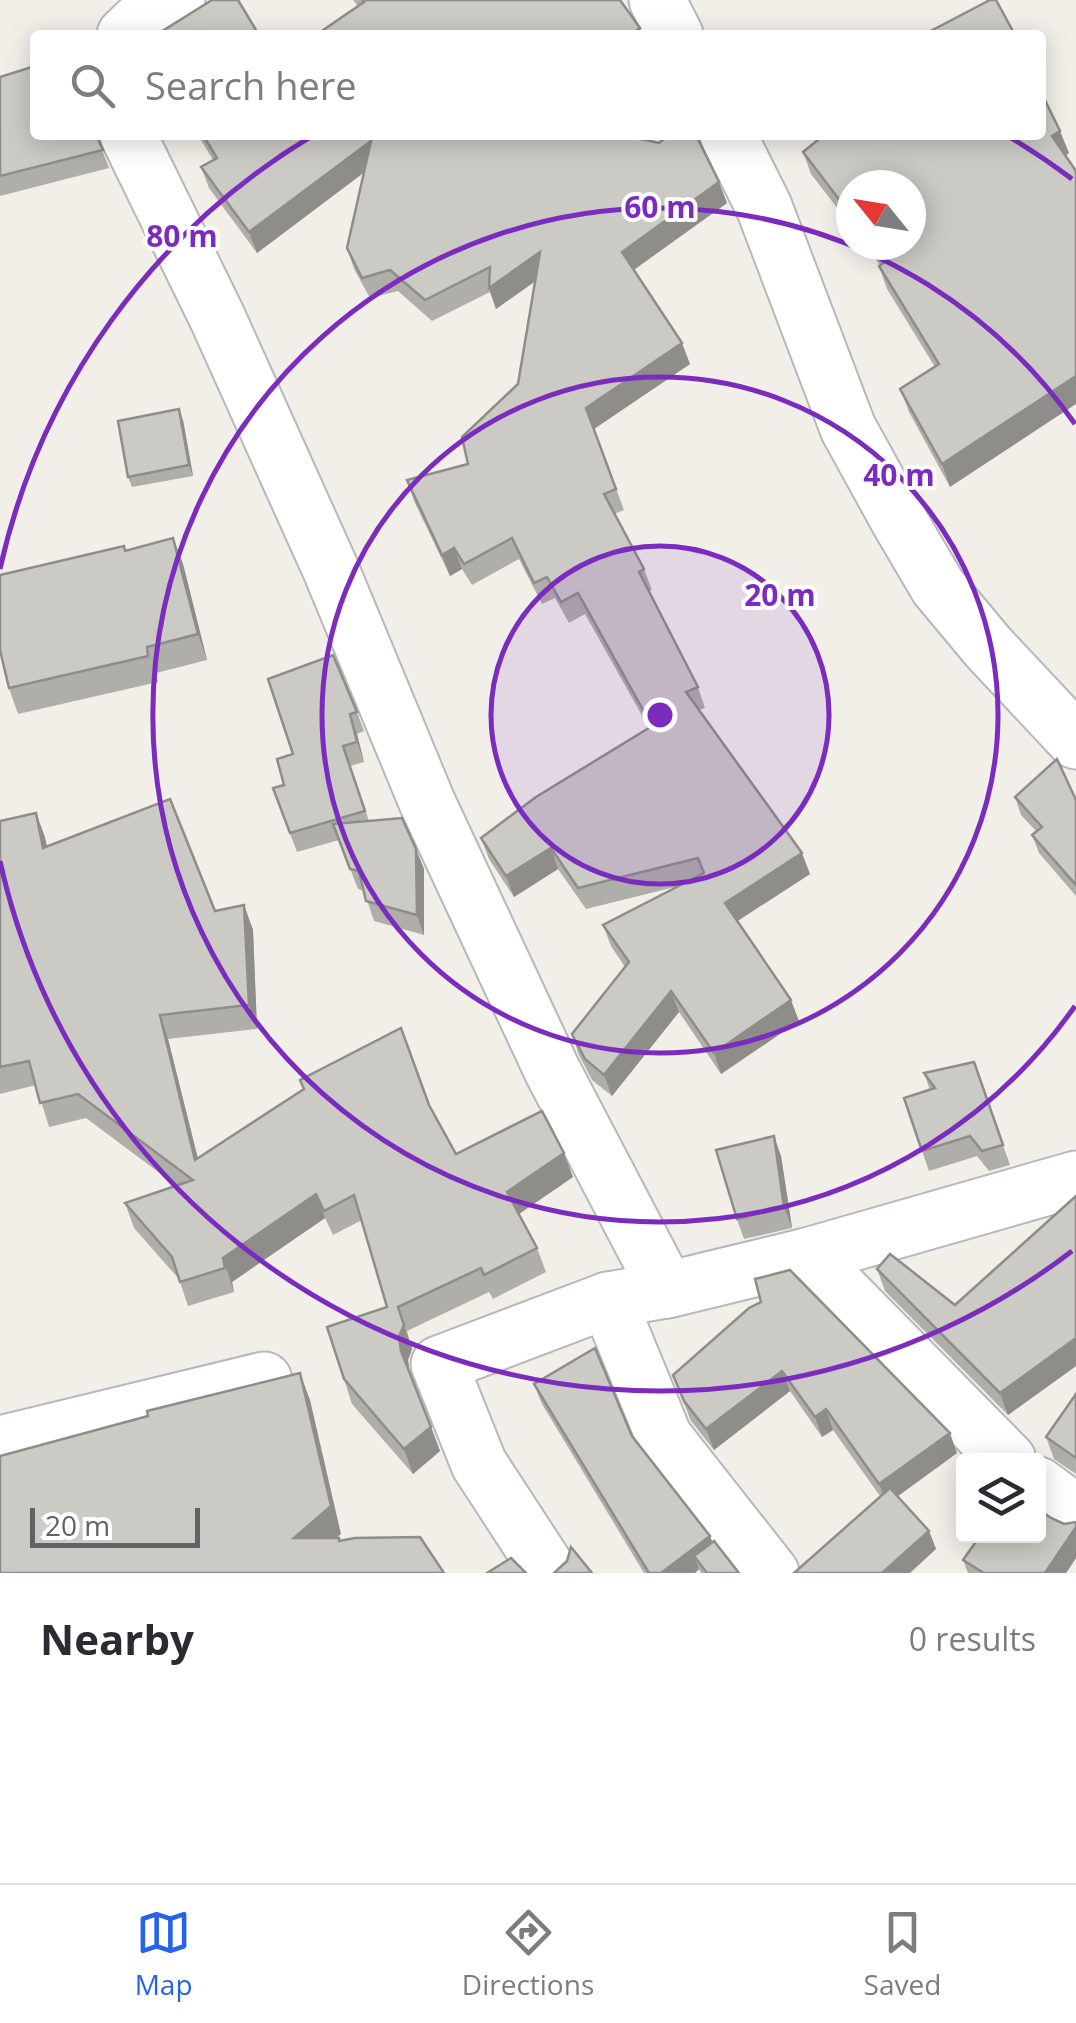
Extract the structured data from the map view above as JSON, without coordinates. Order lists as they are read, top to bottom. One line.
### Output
{"scale_bar":"20 m","north":"top left","page":{"search":"Search here","scale":"20 m","heading":["Nearby","0 results"],"nav":["Map","Directions","Saved"]},"rings":["60 m","80 m","40 m","20 m"]}
